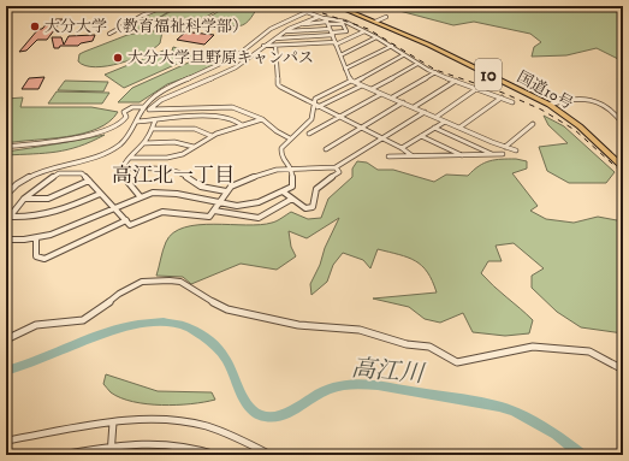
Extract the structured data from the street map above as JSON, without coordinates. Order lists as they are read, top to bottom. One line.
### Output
{"streets":{"highway":["10","国道10号"]},"districts":["高江北一丁目"],"water":["高江川"],"places":["大分大学（教育福祉科学部）","大分大学旦野原キャンパス"]}
